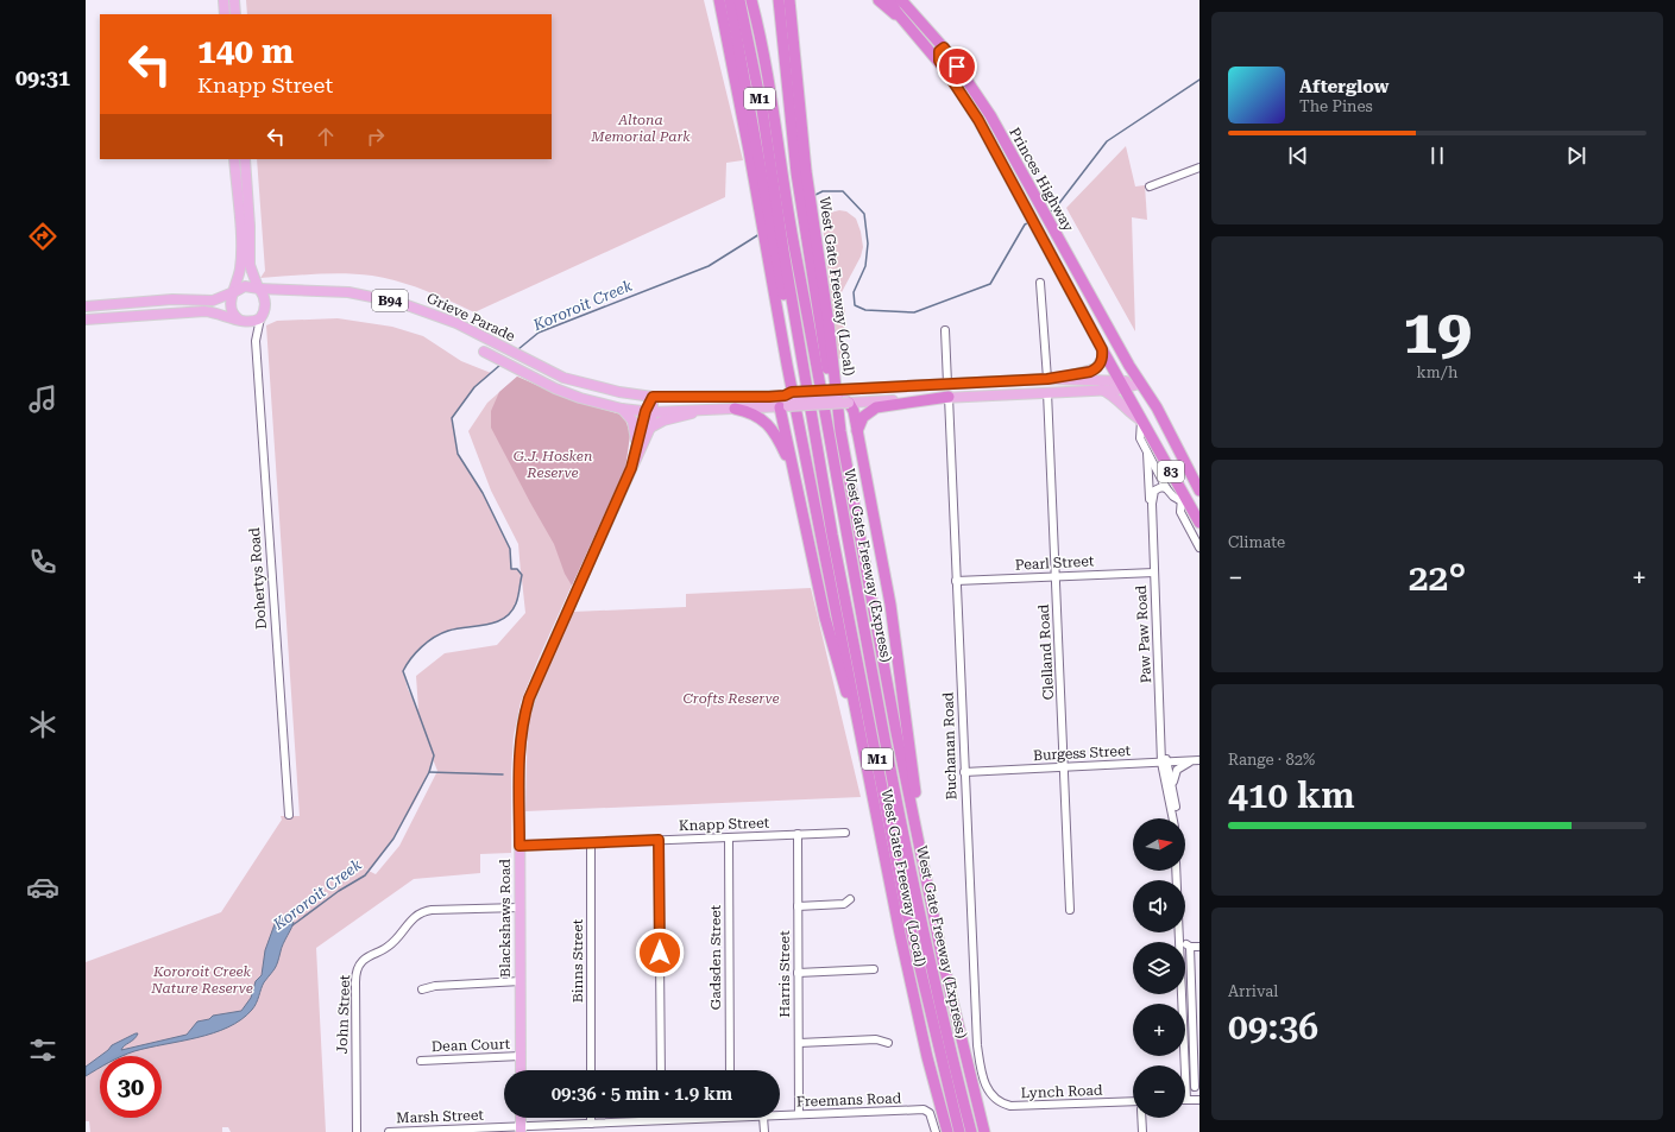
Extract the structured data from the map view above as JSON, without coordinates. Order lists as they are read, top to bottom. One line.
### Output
{"streets":{"highway":["M1","Princes Highway","West Gate Freeway (Local)","83","West Gate Freeway (Express)"],"main road":["B94","Grieve Parade","Blackshaws Road"],"street":["Pearl Street","Dohertys Road","Paw Paw Road","Clelland Road","Buchanan Road","Burgess Street","Knapp Street","Gadsden Street","Binns Street","Harris Street","John Street","Dean Court","Lynch Road","Freemans Road","Marsh Street"]},"crossings":[["M1","West Gate Freeway (Local)"],["Princes Highway","Grieve Parade"],["Princes Highway","83"],["West Gate Freeway (Local)","West Gate Freeway (Express)"],["Grieve Parade","83"],["Grieve Parade","Dohertys Road"],["Grieve Parade","Clelland Road"],["Grieve Parade","Buchanan Road"],["Grieve Parade","Blackshaws Road"],["Pearl Street","Paw Paw Road"],["Pearl Street","Clelland Road"],["Pearl Street","Buchanan Road"],["Paw Paw Road","Burgess Street"],["Clelland Road","Burgess Street"],["Buchanan Road","Burgess Street"],["Buchanan Road","Lynch Road"],["Knapp Street","Blackshaws Road"],["Knapp Street","Gadsden Street"],["Knapp Street","Binns Street"],["Knapp Street","Harris Street"],["Blackshaws Road","John Street"],["Blackshaws Road","Dean Court"],["Harris Street","Freemans Road"],["Freemans Road","Marsh Street"]],"water":["Kororoit Creek"],"parks":["Altona Memorial Park","G.J. Hosken Reserve","Crofts Reserve","Kororoit Creek Nature Reserve"],"north":"right","page":{"tabs":"09:31","turn":["140 m","Knapp Street"],"song":["Afterglow","The Pines"],"tile":[["19","km/h"],"Climate",["Range · 82%","410 km"],["Arrival","09:36"]],"heat":["−","22°","+"],"map_buttons":["+","−"],"limit":"30","trip":"09:36 · 5 min · 1.9 km"}}
